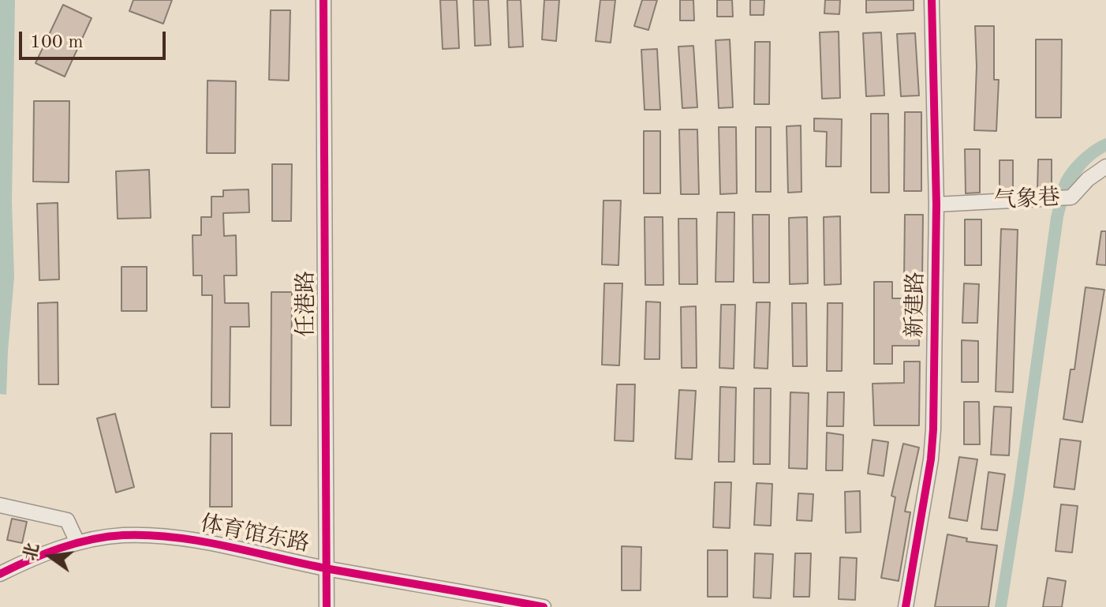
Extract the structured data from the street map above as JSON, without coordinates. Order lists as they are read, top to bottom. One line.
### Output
{"streets":{"street":["气象巷","任港路","新建路","体育馆东路"]},"crossings":[["气象巷","新建路"],["任港路","体育馆东路"]],"scale_bar":"100 m","north":"left"}
